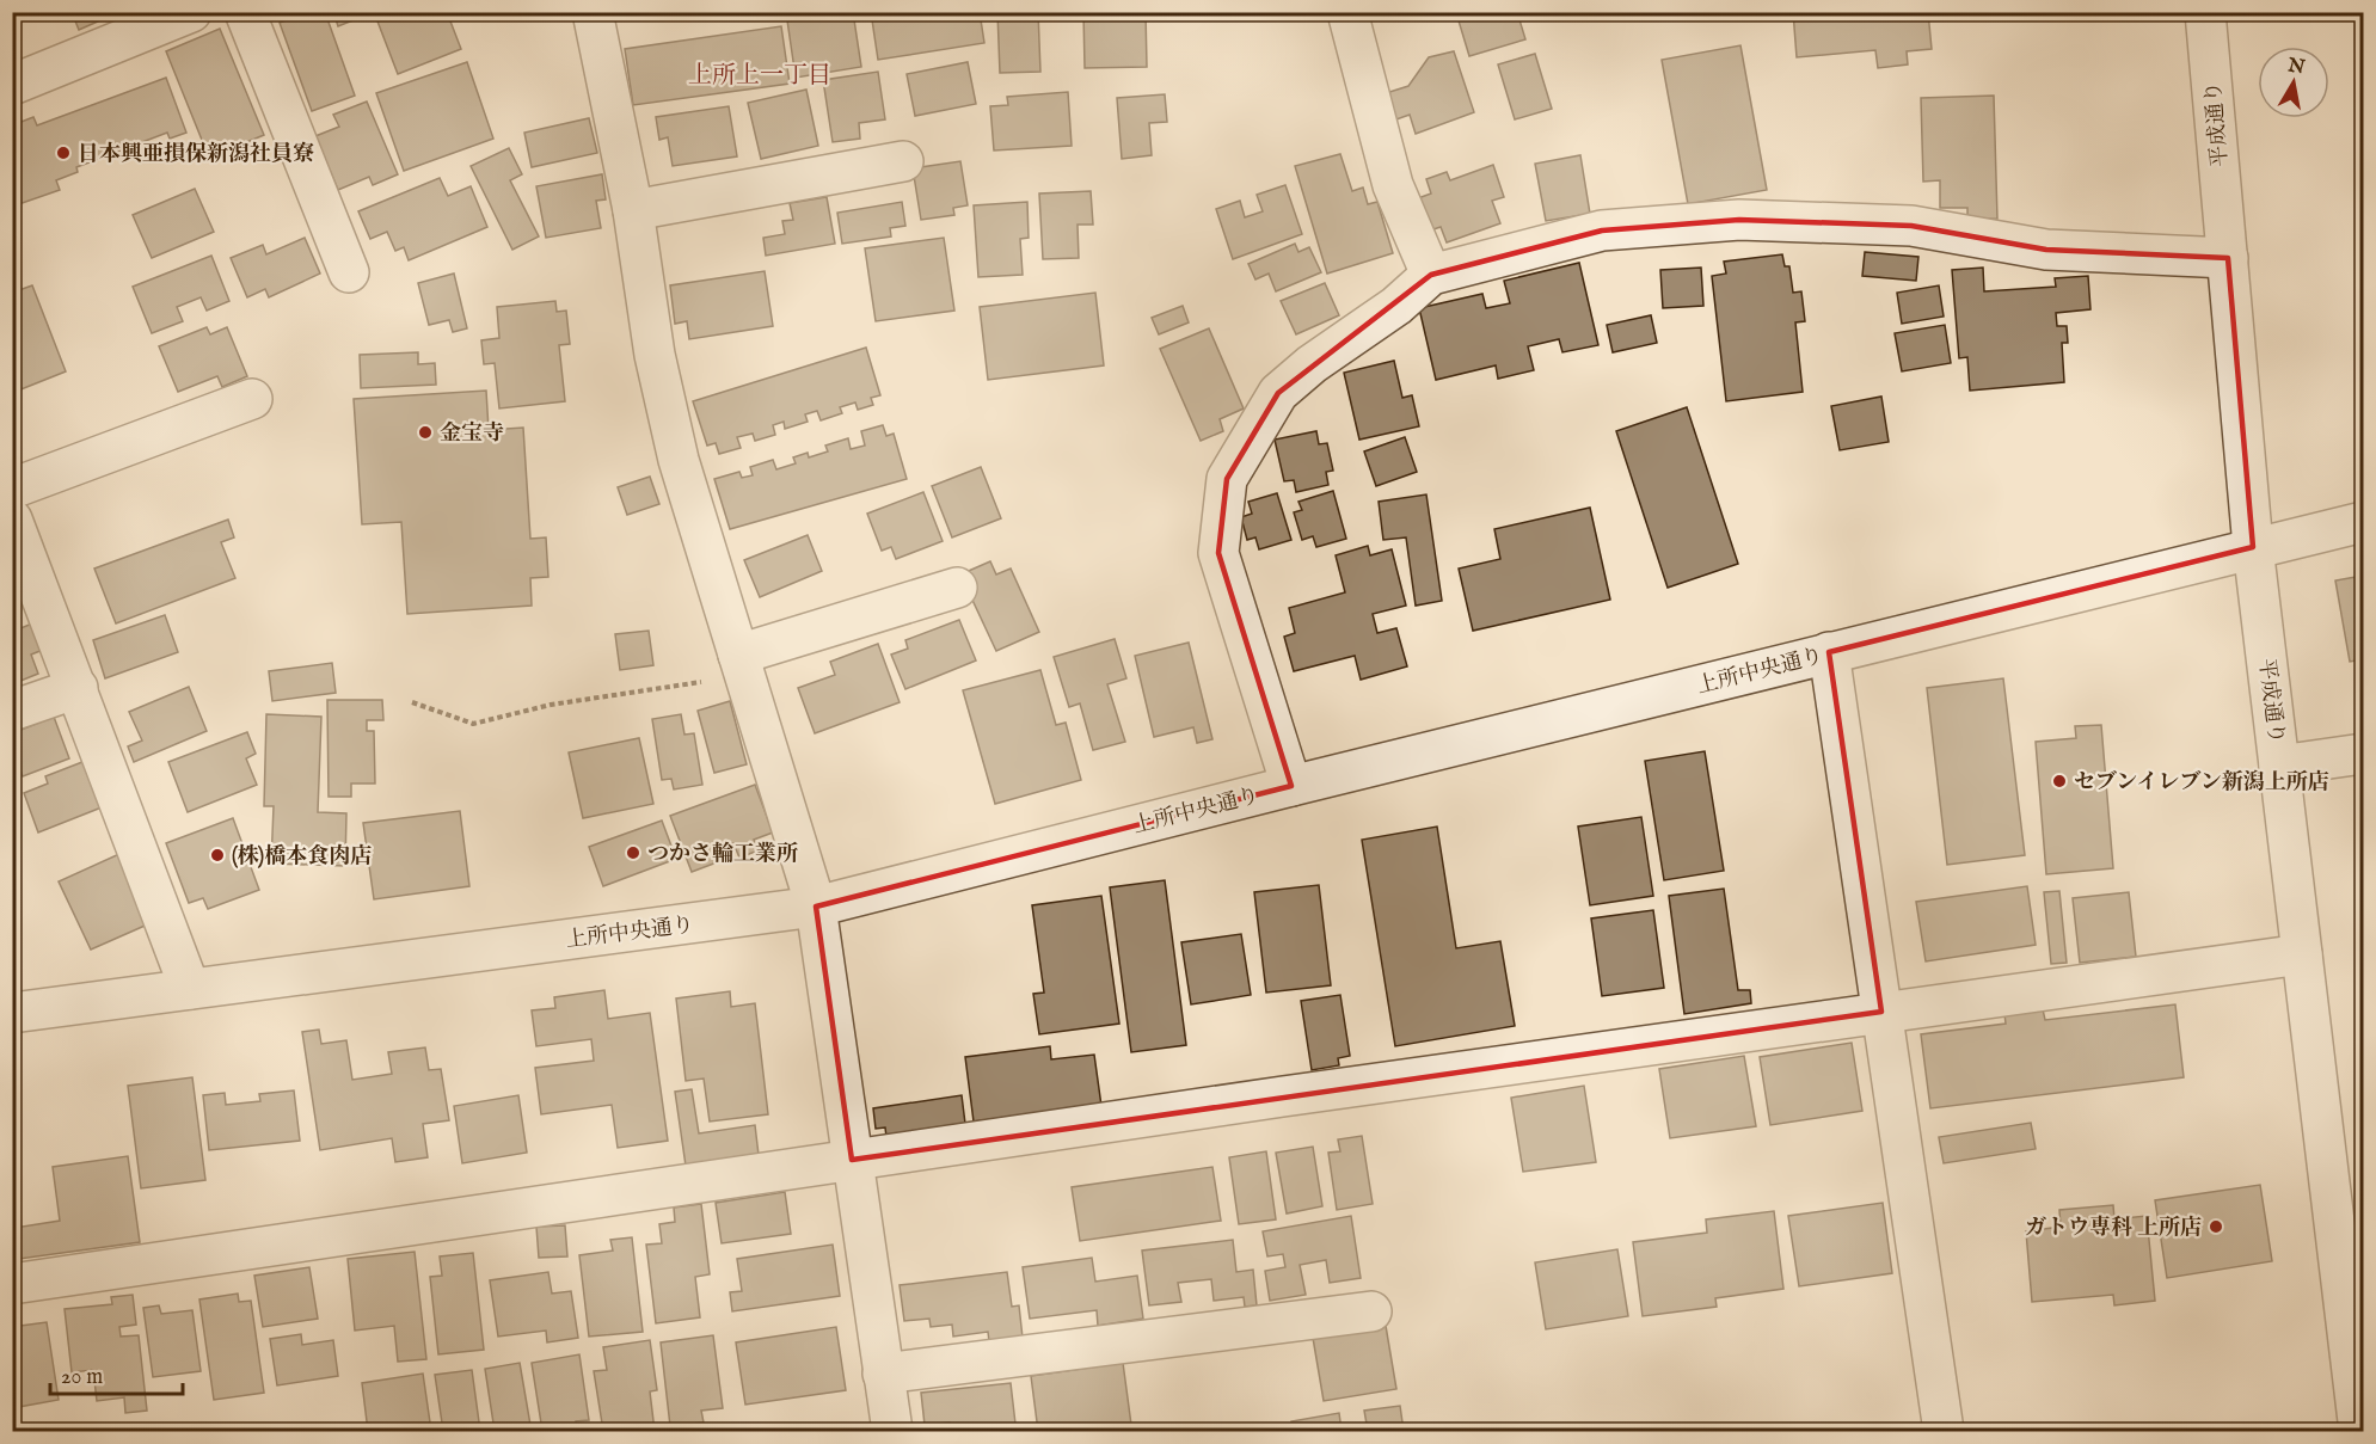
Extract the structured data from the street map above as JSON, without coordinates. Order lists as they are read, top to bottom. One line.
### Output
{"streets":{"street":["平成通り","上所中央通り"]},"crossings":[["平成通り","上所中央通り"]],"districts":["上所上一丁目"],"places":["日本興亜損保新潟社員寮","金宝寺","セブンイレブン新潟上所店","つかさ輪工業所","(株)橋本食肉店","ガトウ専科 上所店"],"scale_bar":"20 m","north":"top"}
